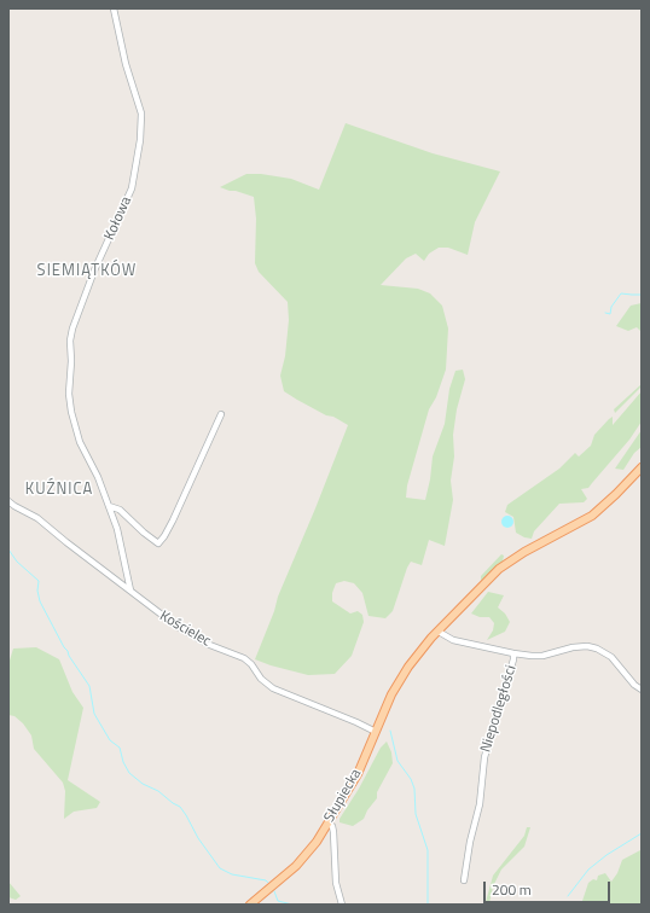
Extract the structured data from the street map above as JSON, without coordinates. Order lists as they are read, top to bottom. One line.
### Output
{"streets":{"main road":["Słupiecka"],"street":["Kołowa","Kościelec","Niepodległości"]},"crossings":[["Kołowa","Kościelec"],["Kościelec","Słupiecka"]],"districts":["SIEMIĄTKÓW","KUŹNICA"],"scale_bar":"200 m"}
